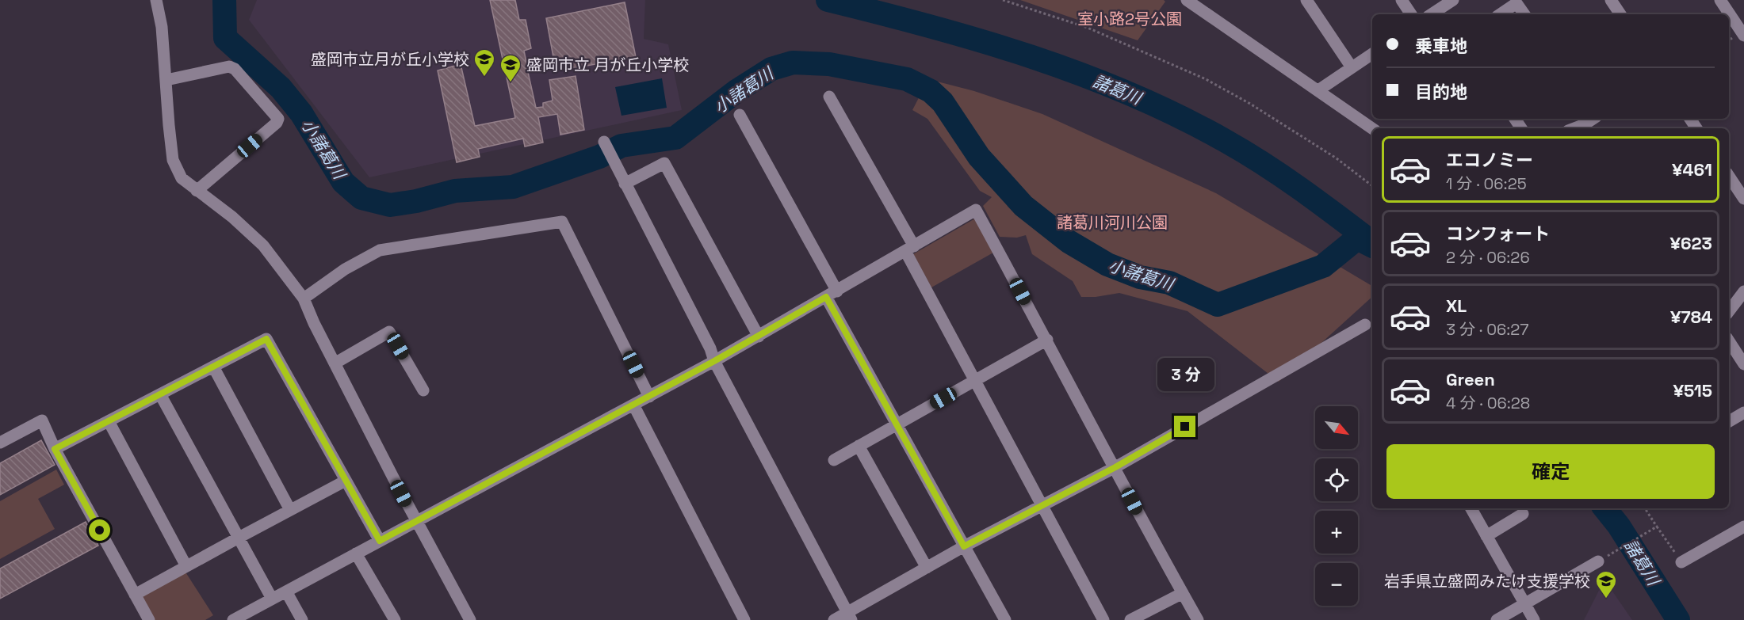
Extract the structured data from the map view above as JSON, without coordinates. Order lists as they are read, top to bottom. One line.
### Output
{"water":["諸葛川","小諸葛川"],"parks":["室小路2号公園","諸葛川河川公園"],"places":{"school or university":["盛岡市立月が丘小学校","盛岡市立 月が丘小学校","岩手県立盛岡みたけ支援学校"]},"north":"bottom right","page":{"banner":["乗車地","目的地"],"list":[{"name":"エコノミー","note":"1 分 · 06:25","value":"¥461"},{"name":"コンフォート","note":"2 分 · 06:26","value":"¥623"},{"name":"XL","note":"3 分 · 06:27","value":"¥784"},{"name":"Green","note":"4 分 · 06:28","value":"¥515"}],"bubble":"3 分","map_buttons":["+","−"],"buttons":"確定"}}
